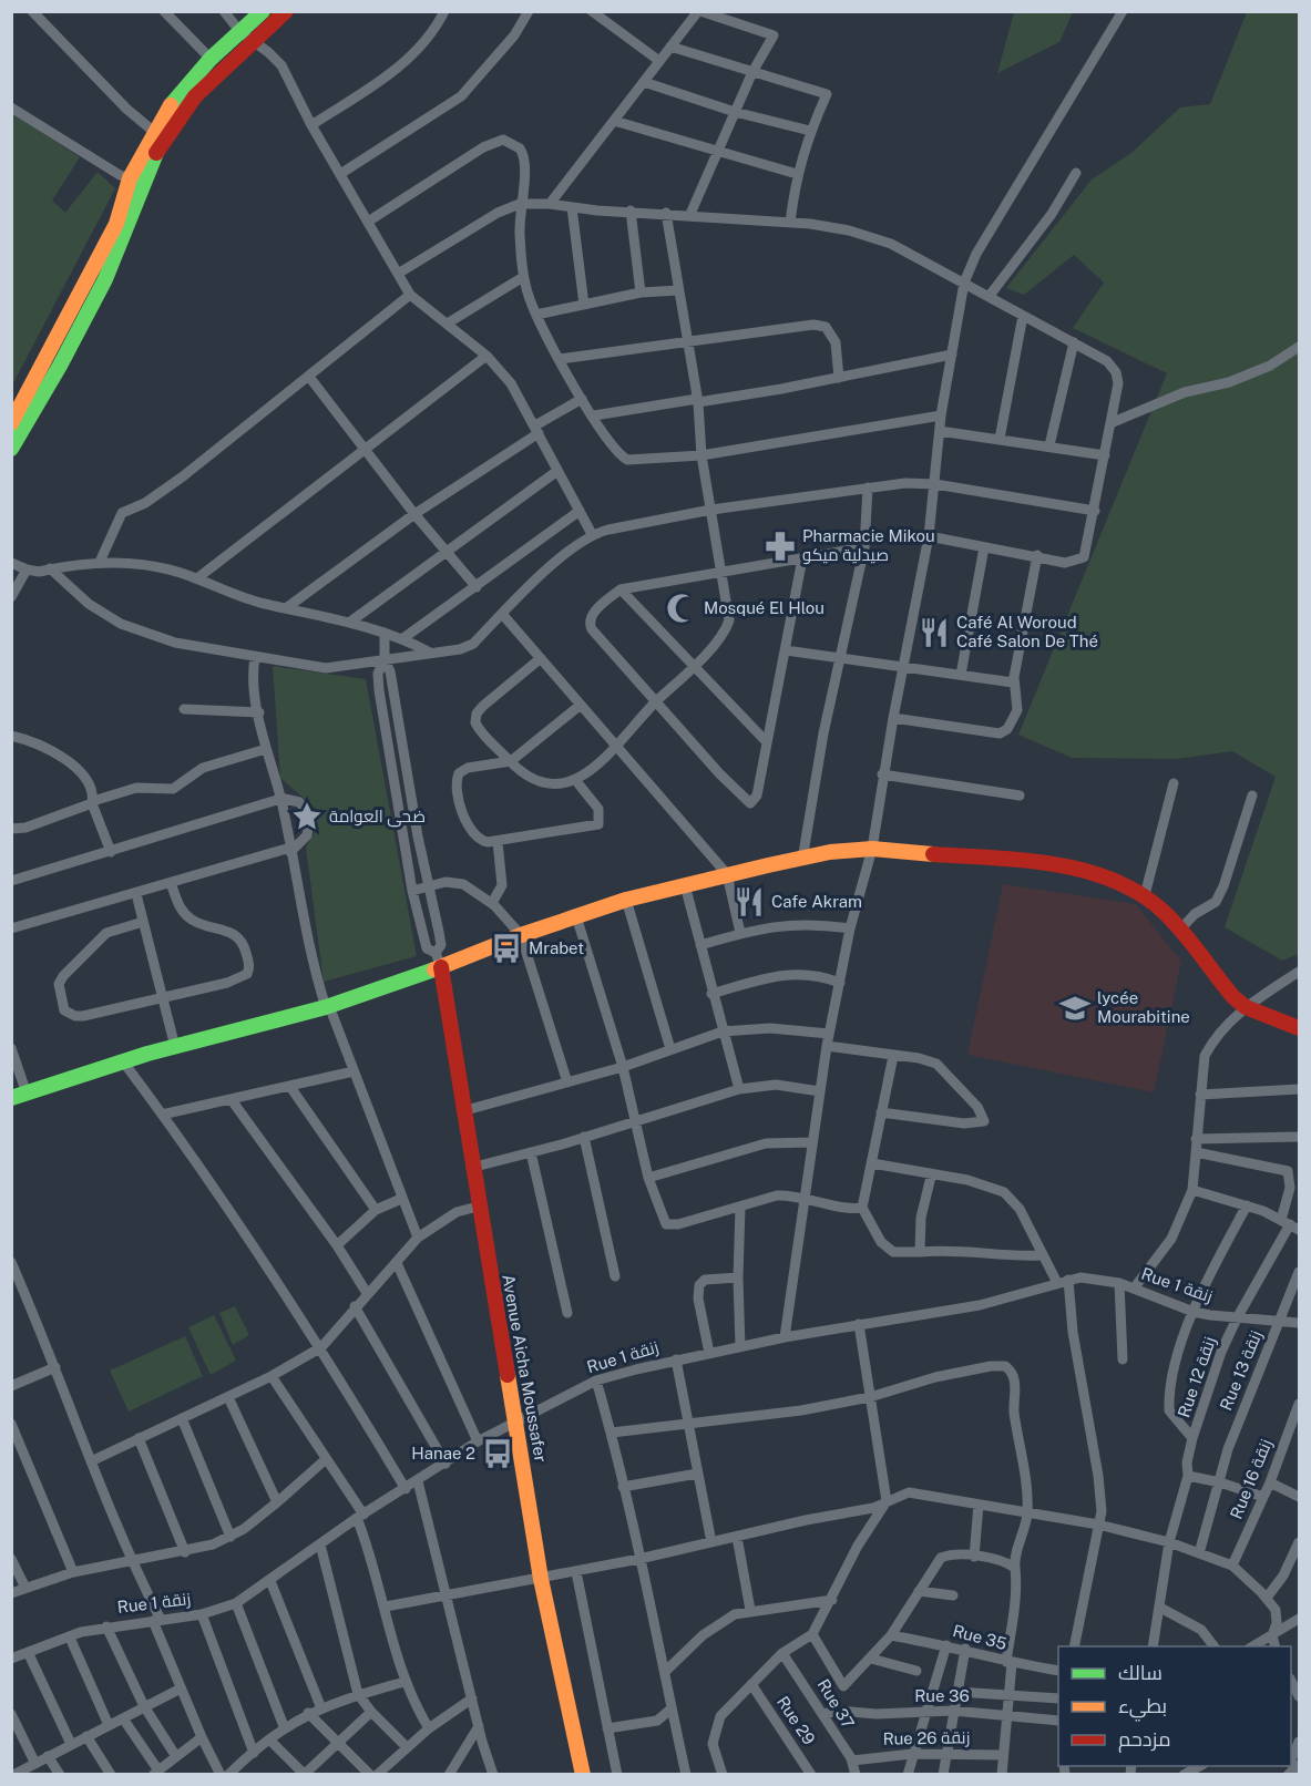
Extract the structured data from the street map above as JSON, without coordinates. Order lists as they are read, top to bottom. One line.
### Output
{"streets":{"street":["Rue 1 زنقة","Avenue Aicha Moussafer","Rue 13 زنقة","Rue 12 زنقة","Rue 16 زنقة","Rue 35","Rue 36","Rue 37","Rue 29","Rue 26 زنقة"]},"crossings":[["Rue 1 زنقة","Avenue Aicha Moussafer"],["Rue 1 زنقة","Rue 13 زنقة"],["Rue 1 زنقة","Rue 12 زنقة"],["Rue 36","Rue 37"],["Rue 37","Rue 26 زنقة"]],"places":{"pharmacy":["Pharmacie Mikou صيدلية ميكو"],"mosque":["Mosqué El Hlou"],"restaurant":["Café Al Woroud Café Salon De Thé","Cafe Akram"],"place":["ضحى العوامة"],"bus stop":["Mrabet","Hanae 2"],"school or university":["lycée Mourabitine"]},"legend":["سالك","بطيء","مزدحم"]}
